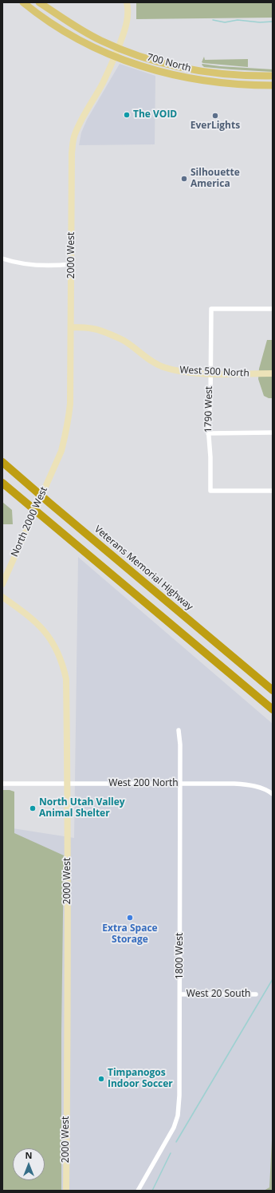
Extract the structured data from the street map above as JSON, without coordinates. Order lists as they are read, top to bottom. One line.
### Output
{"streets":{"highway":["Veterans Memorial Highway"],"main road":["700 North"],"street":["2000 West","West 500 North","1790 West","North 2000 West","West 200 North","1800 West","West 20 South"]},"crossings":[["700 North","2000 West"],["2000 West","West 500 North"],["2000 West","North 2000 West"],["2000 West","West 200 North"],["West 500 North","1790 West"],["West 200 North","1800 West"],["1800 West","West 20 South"]],"places":["The VOID","EverLights","Silhouette America","North Utah Valley Animal Shelter","Extra Space Storage","Timpanogos Indoor Soccer"],"north":"top"}
